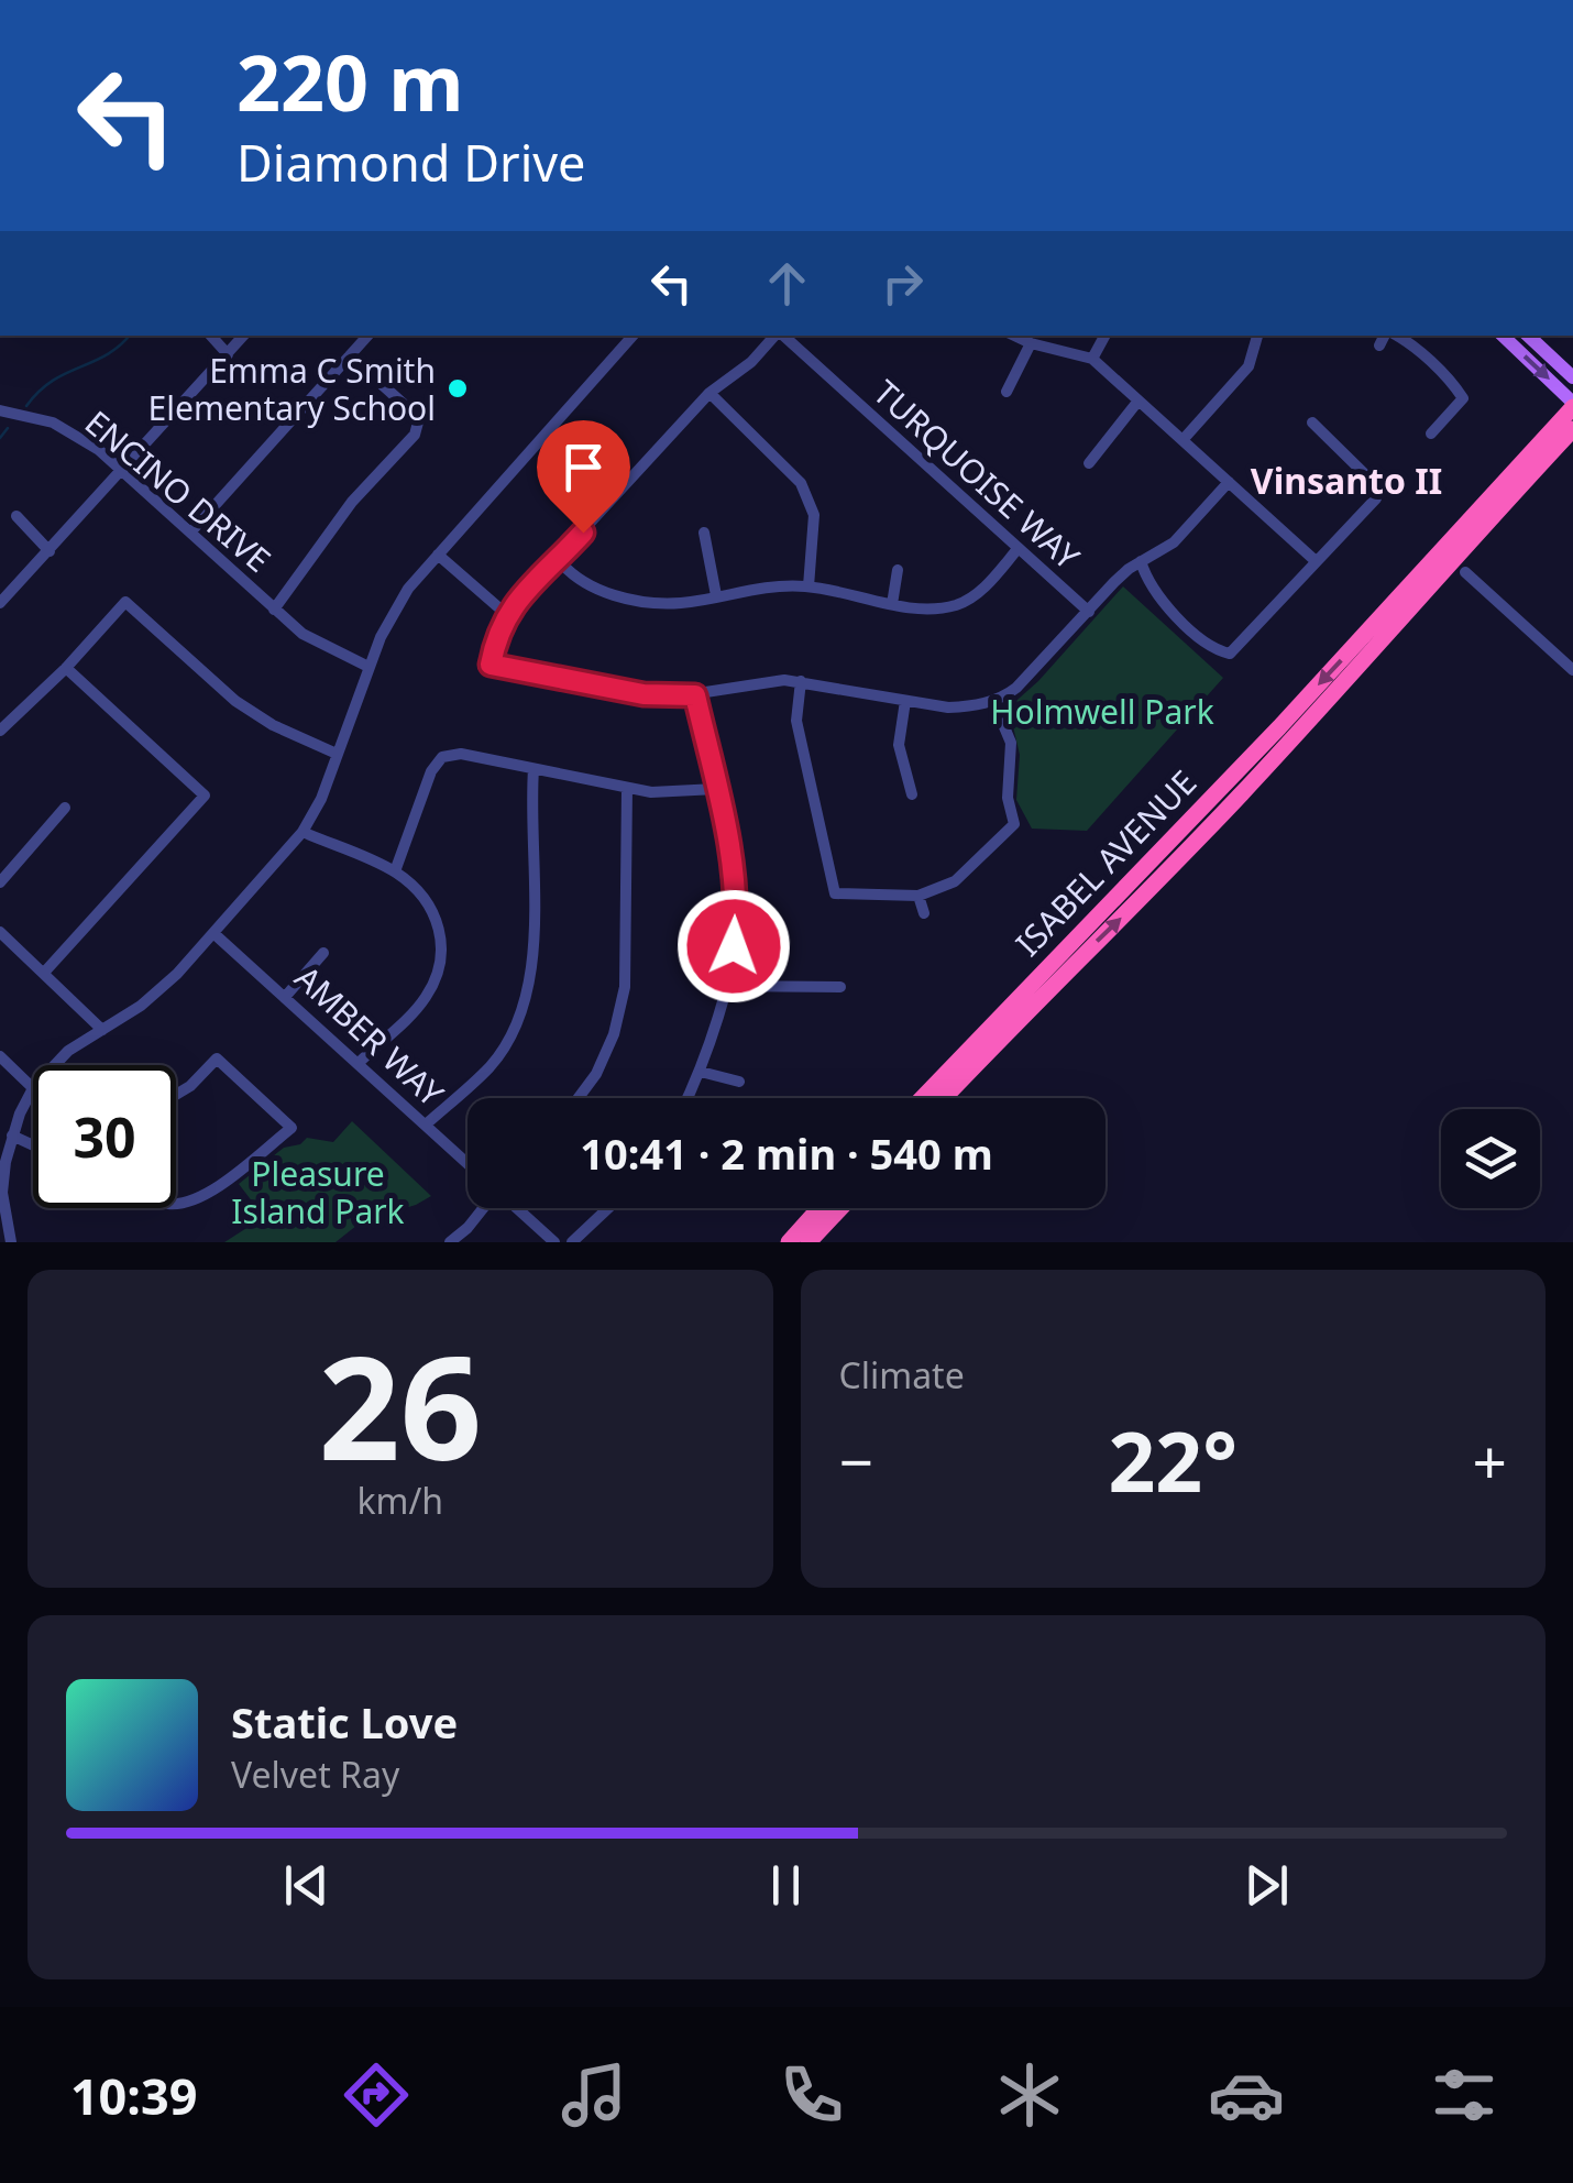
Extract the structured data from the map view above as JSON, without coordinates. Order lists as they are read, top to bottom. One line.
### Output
{"streets":{"highway":["ISABEL AVENUE"],"street":["TURQUOISE WAY","ENCINO DRIVE","AMBER WAY"]},"districts":["Vinsanto II"],"parks":["Holmwell Park","Pleasure Island Park"],"places":["Emma C Smith Elementary School"],"page":{"turn":["220 m","Diamond Drive"],"limit":"30","trip":"10:41 · 2 min · 540 m","tile":[["26","km/h"],"Climate"],"heat":["−","22°","+"],"song":["Static Love","Velvet Ray"],"tabs":"10:39"}}
